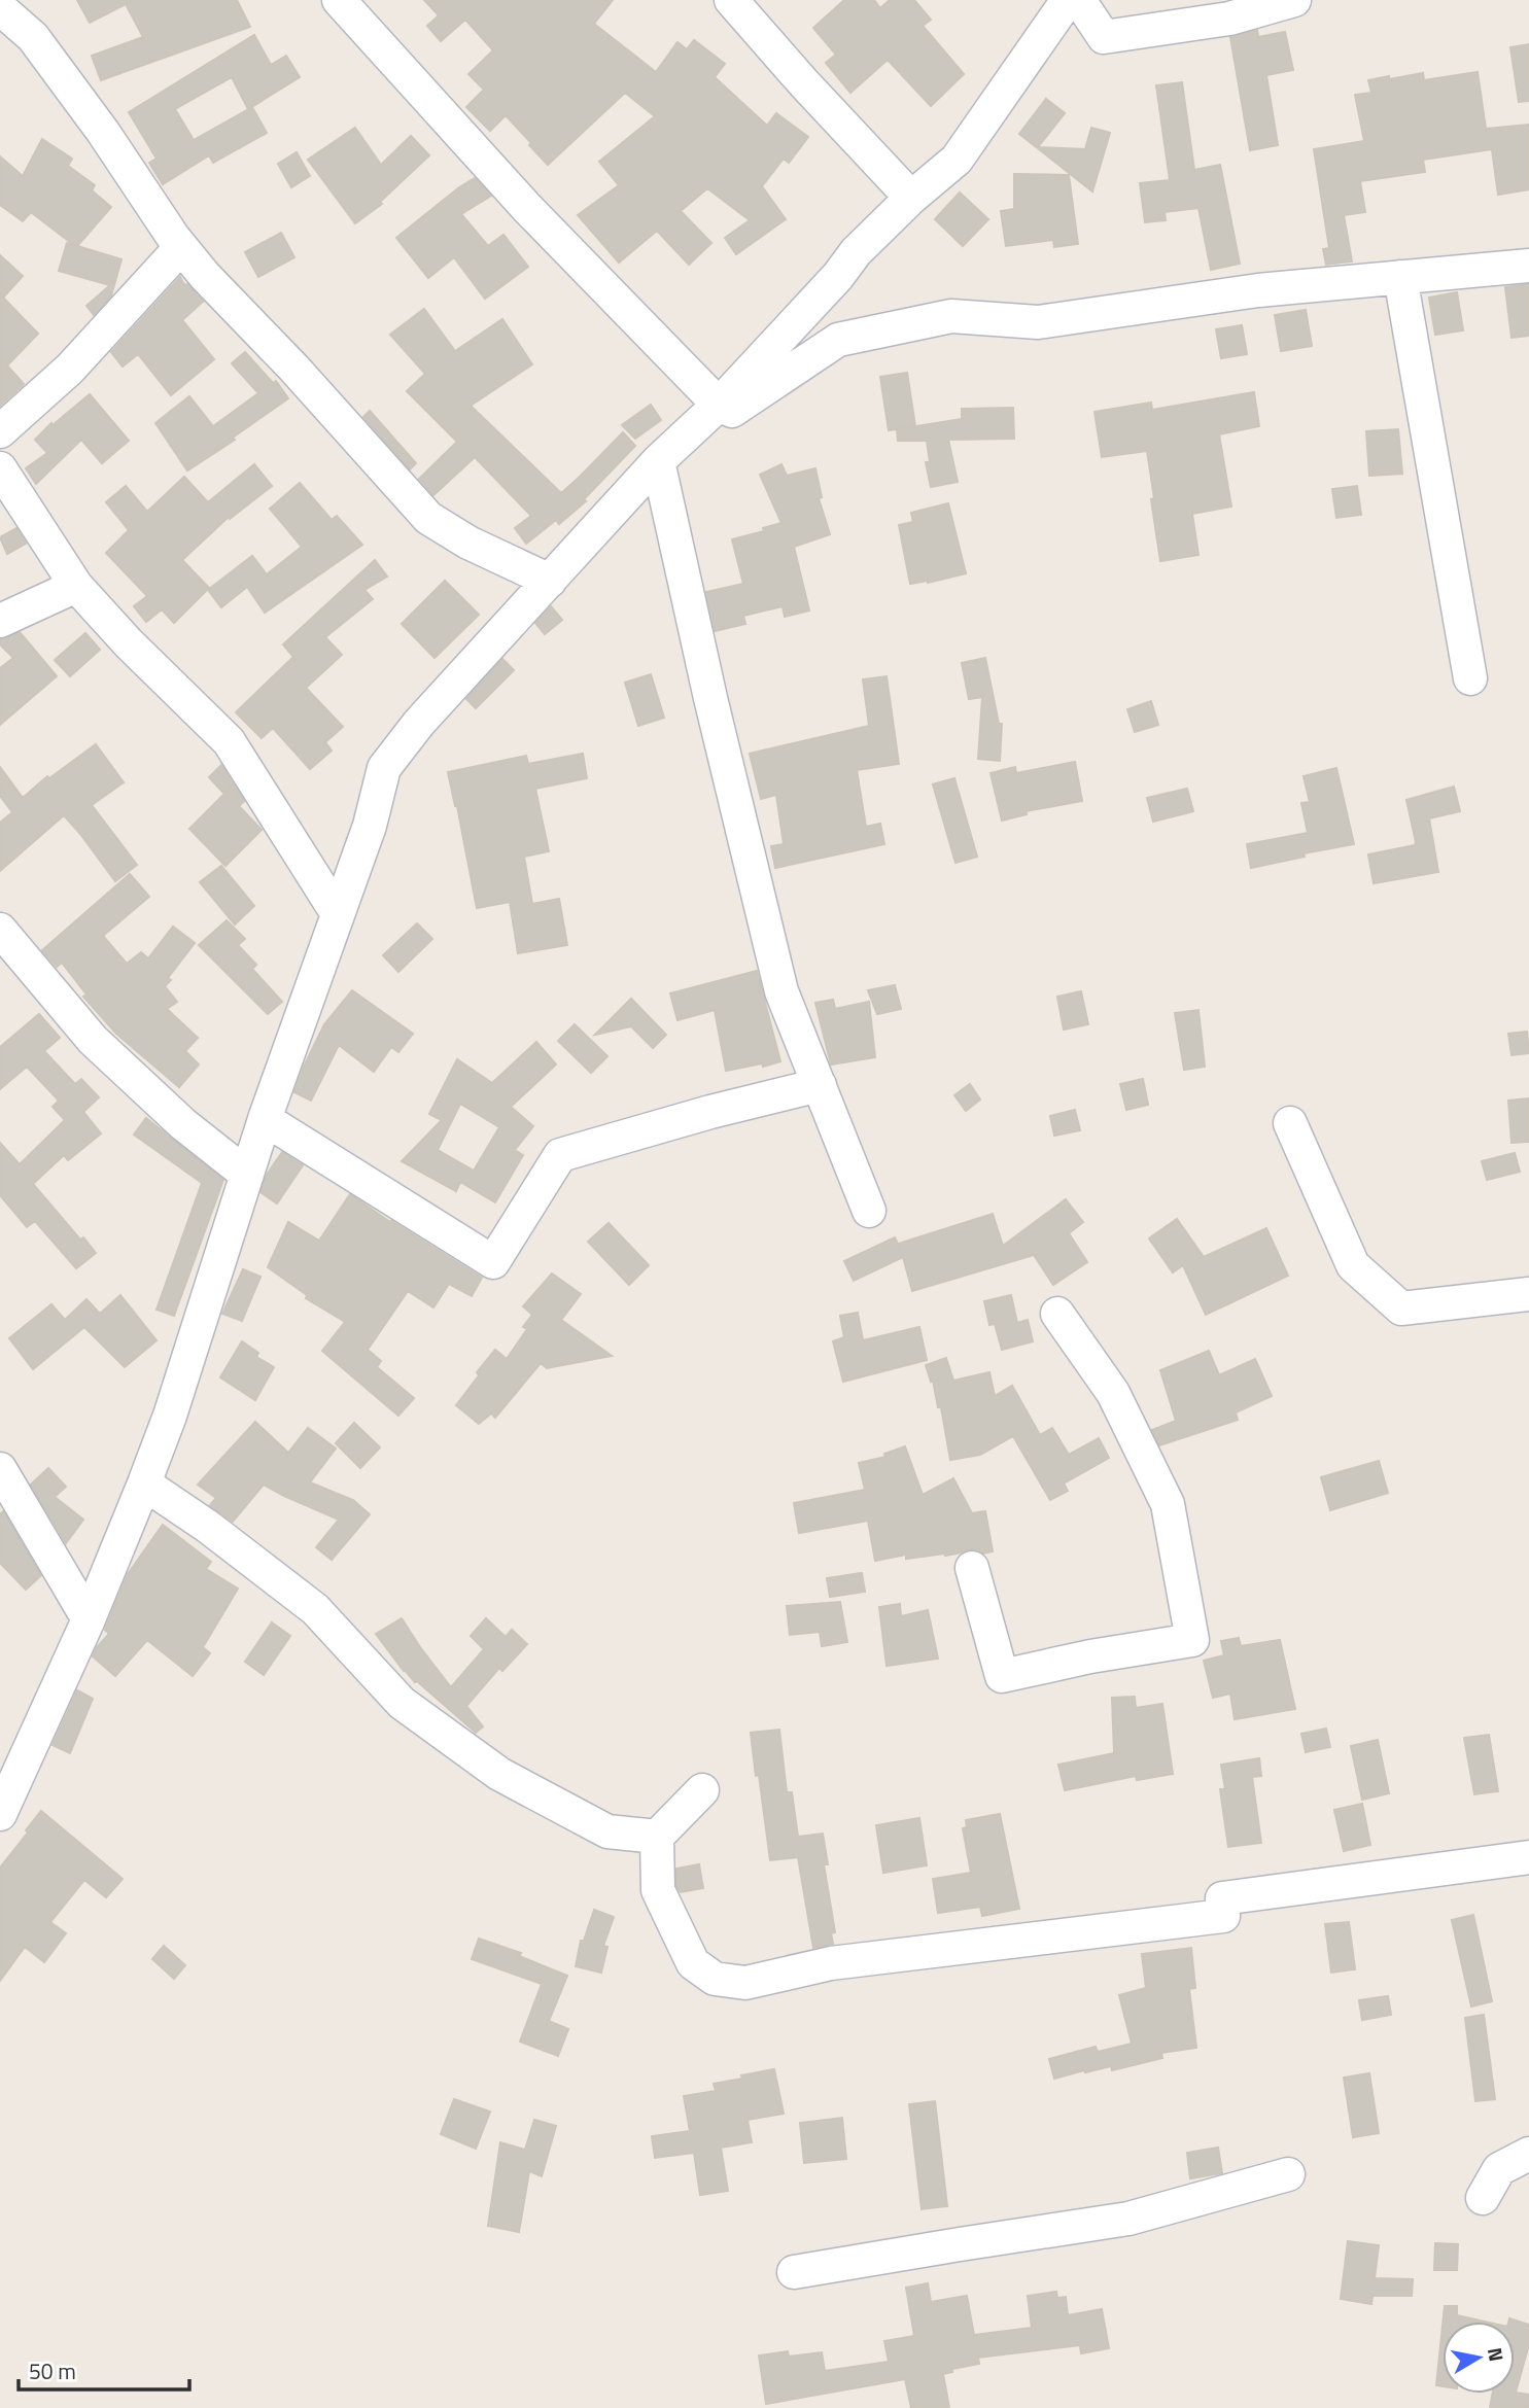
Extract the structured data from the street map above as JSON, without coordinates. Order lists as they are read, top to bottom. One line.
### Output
{"scale_bar":"50 m","north":"right"}
